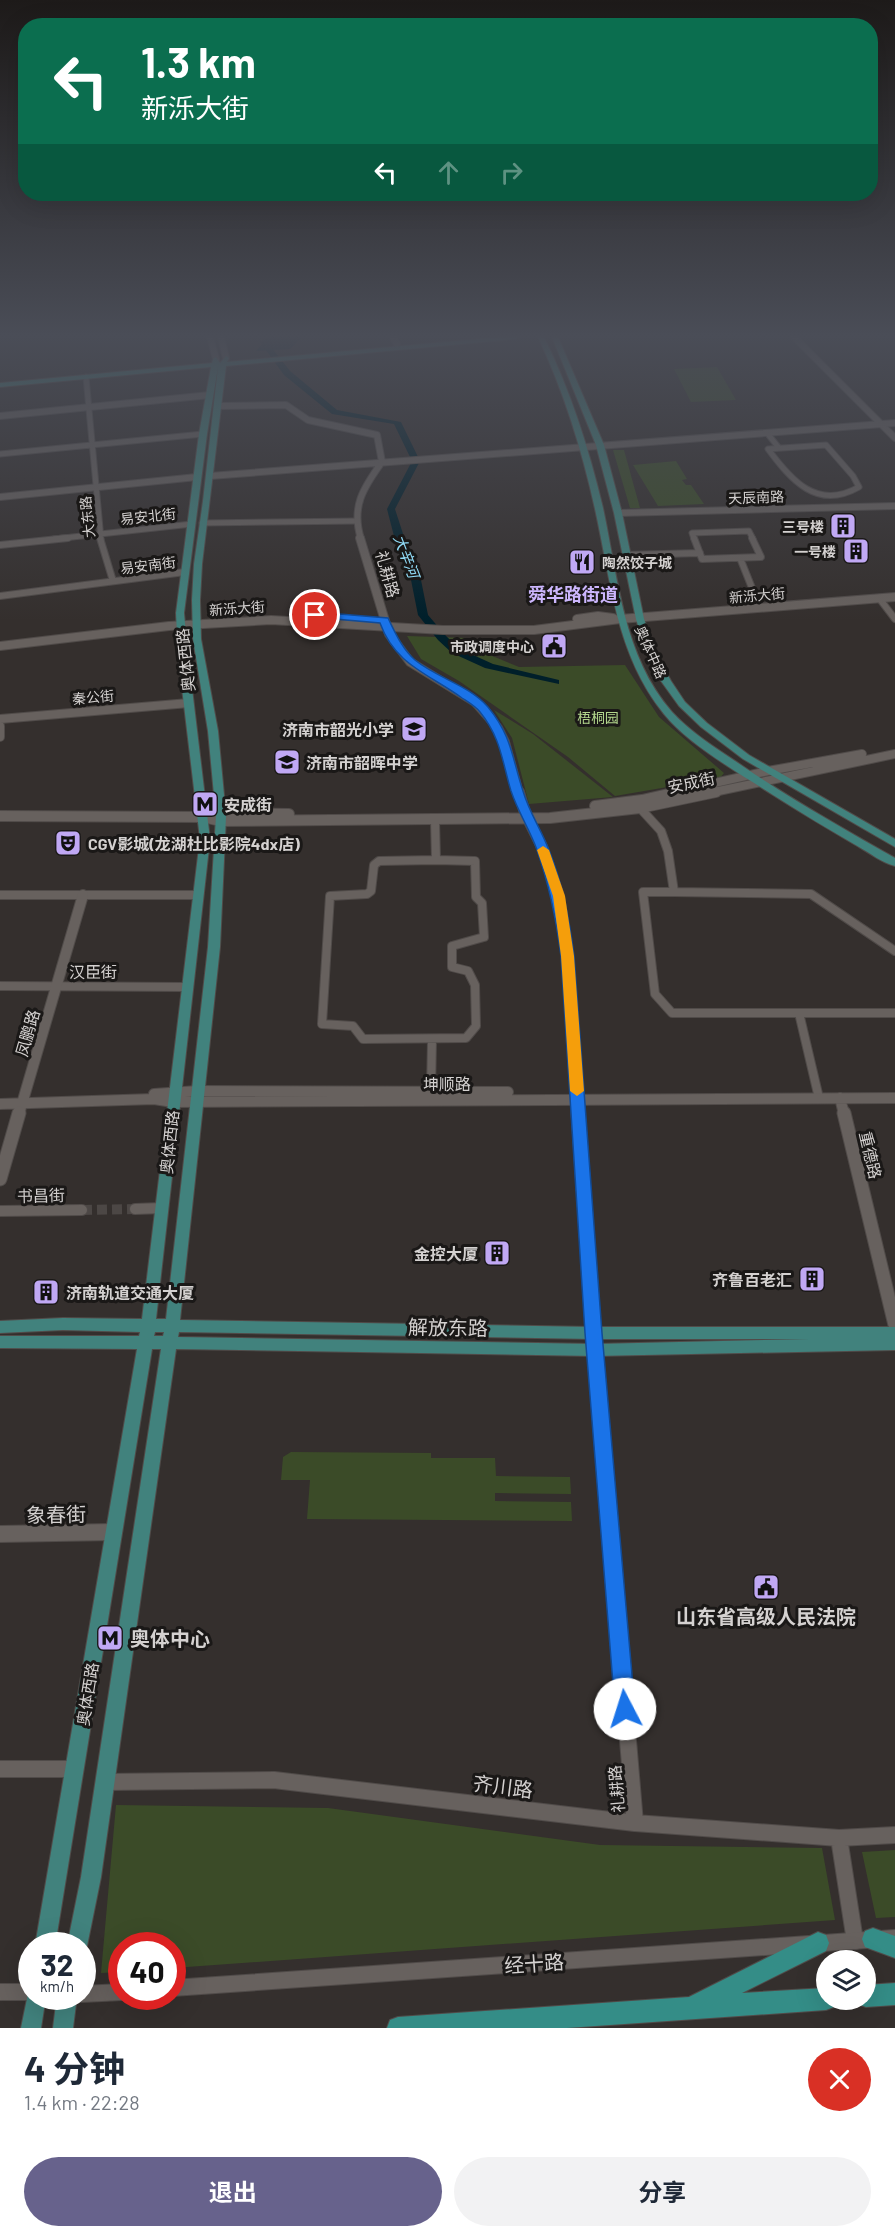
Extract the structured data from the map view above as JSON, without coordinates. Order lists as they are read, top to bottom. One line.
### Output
{"streets":{"main road":["奥体中路","奥体西路","解放东路"],"street":["天辰南路","易安北街","大东路","易安南街","礼耕路","新泺大街","秦公街","安成街","汉臣街","凤鹏路","坤顺路","重德路","书昌街","象春街","齐川路","经十路"]},"crossings":[["天辰南路","奥体中路"],["易安北街","大东路"],["易安北街","奥体西路"],["大东路","易安南街"],["易安南街","奥体西路"],["礼耕路","新泺大街"],["礼耕路","安成街"],["礼耕路","坤顺路"],["礼耕路","解放东路"],["礼耕路","齐川路"],["新泺大街","奥体中路"],["新泺大街","奥体西路"],["奥体中路","安成街"],["奥体西路","秦公街"],["奥体西路","安成街"],["奥体西路","汉臣街"],["奥体西路","坤顺路"],["奥体西路","解放东路"],["奥体西路","象春街"],["奥体西路","齐川路"],["汉臣街","凤鹏路"],["凤鹏路","坤顺路"],["坤顺路","重德路"]],"districts":["舜华路街道"],"water":["大辛河"],"parks":["梧桐园"],"places":{"building":["三号楼","一号楼","金控大厦","齐鲁百老汇","济南轨道交通大厦"],"restaurant":["陶然饺子城"],"public building":["市政调度中心","山东省高级人民法院"],"school or university":["济南市韶光小学","济南市韶晖中学"],"metro station":["安成街","奥体中心"],"theatre":["CGV影城(龙湖杜比影院4dx店)"]},"page":{"turn":["1.3 km","新泺大街"],"speed":"32 km/h","limit":"40","heading":["4 分钟","1.4 km · 22:28"],"buttons":["退出","分享"]}}
